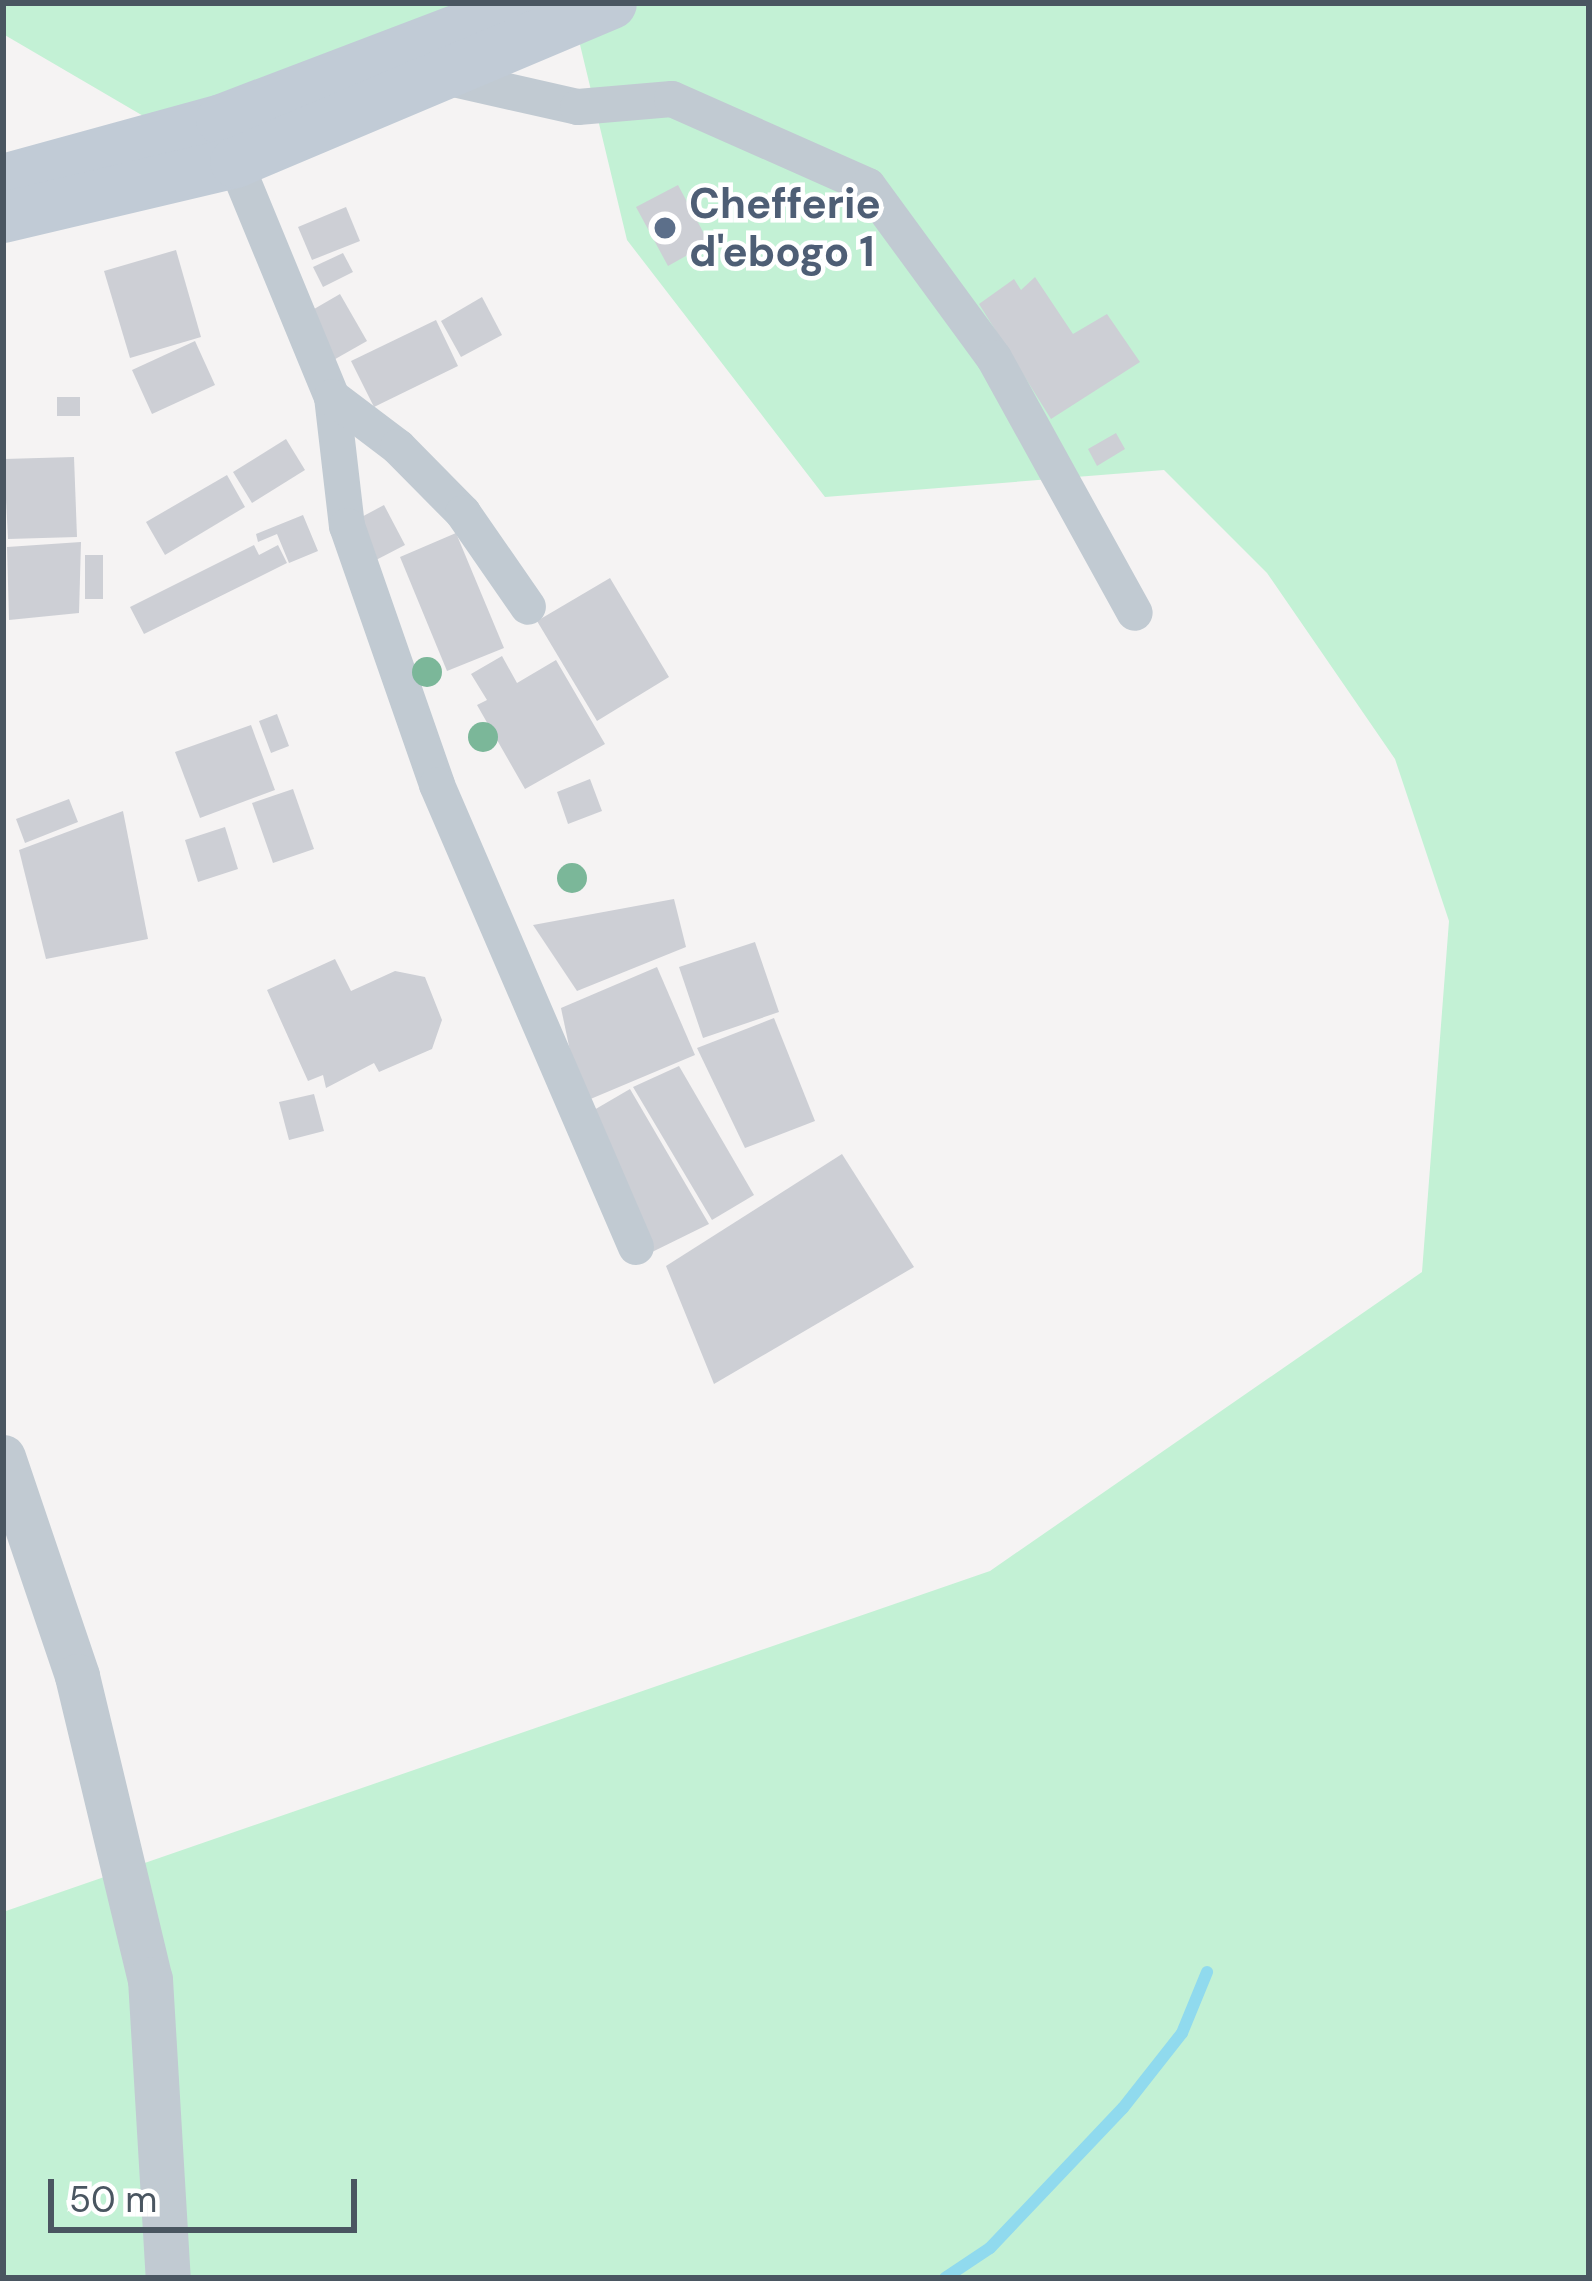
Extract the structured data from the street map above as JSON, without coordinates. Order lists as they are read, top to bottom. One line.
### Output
{"places":["Chefferie d'ebogo 1"],"scale_bar":"50 m"}
